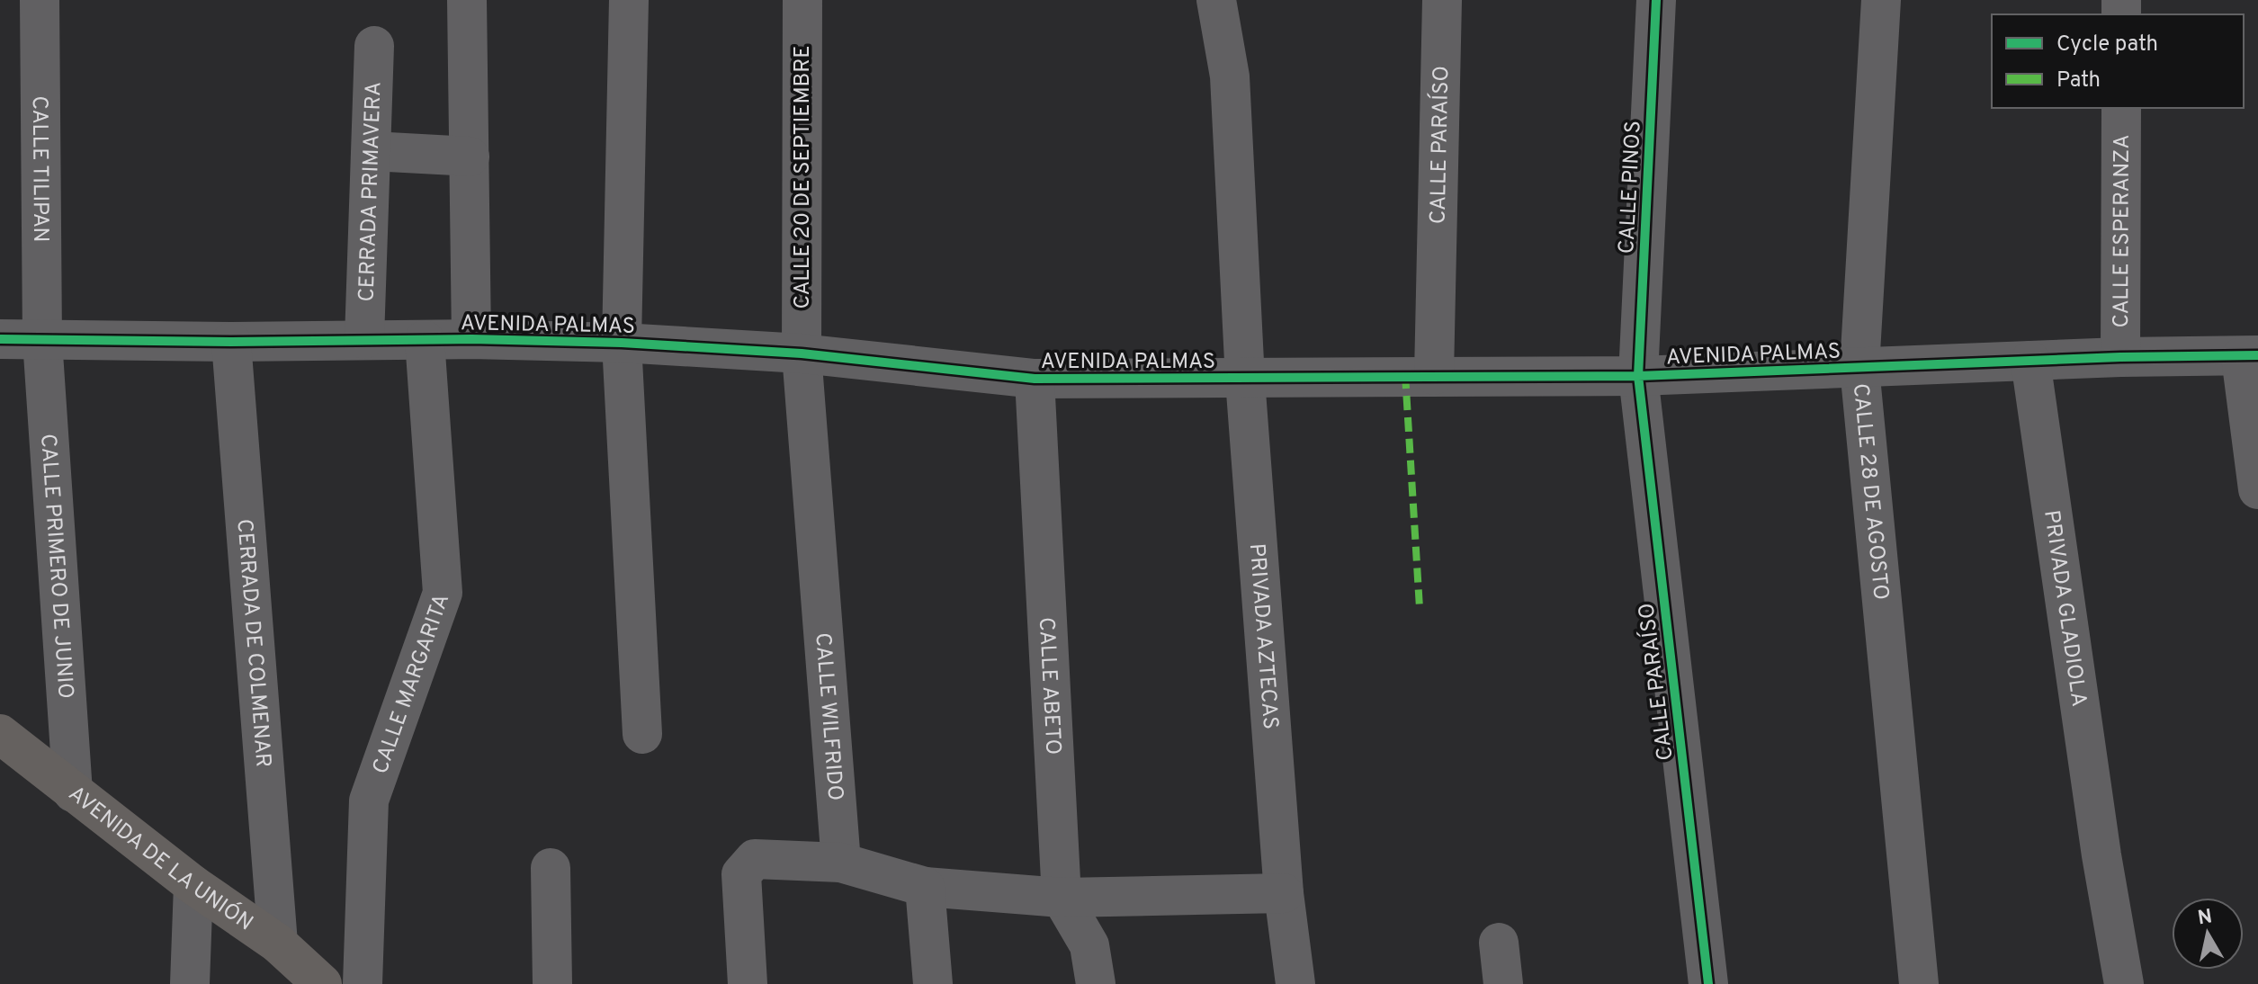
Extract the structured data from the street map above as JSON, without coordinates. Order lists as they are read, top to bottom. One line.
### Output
{"streets":{"main road":["AVENIDA DE LA UNIÓN"],"street":["CALLE PARAÍSO","CALLE TILIPAN","CALLE 20 DE SEPTIEMBRE","CALLE PINOS","CERRADA PRIMAVERA","CALLE ESPERANZA","AVENIDA PALMAS","CALLE 28 DE AGOSTO","CALLE PRIMERO DE JUNIO","PRIVADA GLADIOLA","PRIVADA AZTECAS","CERRADA DE COLMENAR","CALLE MARGARITA","CALLE ABETO","CALLE WILFRIDO"]},"crossings":[["CALLE PARAÍSO","CALLE PINOS"],["CALLE PARAÍSO","AVENIDA PALMAS"],["CALLE TILIPAN","AVENIDA PALMAS"],["CALLE TILIPAN","CALLE PRIMERO DE JUNIO"],["CALLE 20 DE SEPTIEMBRE","AVENIDA PALMAS"],["CALLE 20 DE SEPTIEMBRE","CALLE WILFRIDO"],["CALLE PINOS","AVENIDA PALMAS"],["CERRADA PRIMAVERA","AVENIDA PALMAS"],["CALLE ESPERANZA","AVENIDA PALMAS"],["AVENIDA PALMAS","CALLE 28 DE AGOSTO"],["AVENIDA PALMAS","CALLE PRIMERO DE JUNIO"],["AVENIDA PALMAS","PRIVADA GLADIOLA"],["AVENIDA PALMAS","PRIVADA AZTECAS"],["AVENIDA PALMAS","CERRADA DE COLMENAR"],["AVENIDA PALMAS","CALLE MARGARITA"],["AVENIDA PALMAS","CALLE ABETO"],["AVENIDA PALMAS","CALLE WILFRIDO"],["CALLE PRIMERO DE JUNIO","AVENIDA DE LA UNIÓN"],["CERRADA DE COLMENAR","AVENIDA DE LA UNIÓN"]],"legend":["Cycle path","Path"],"north":"top"}
